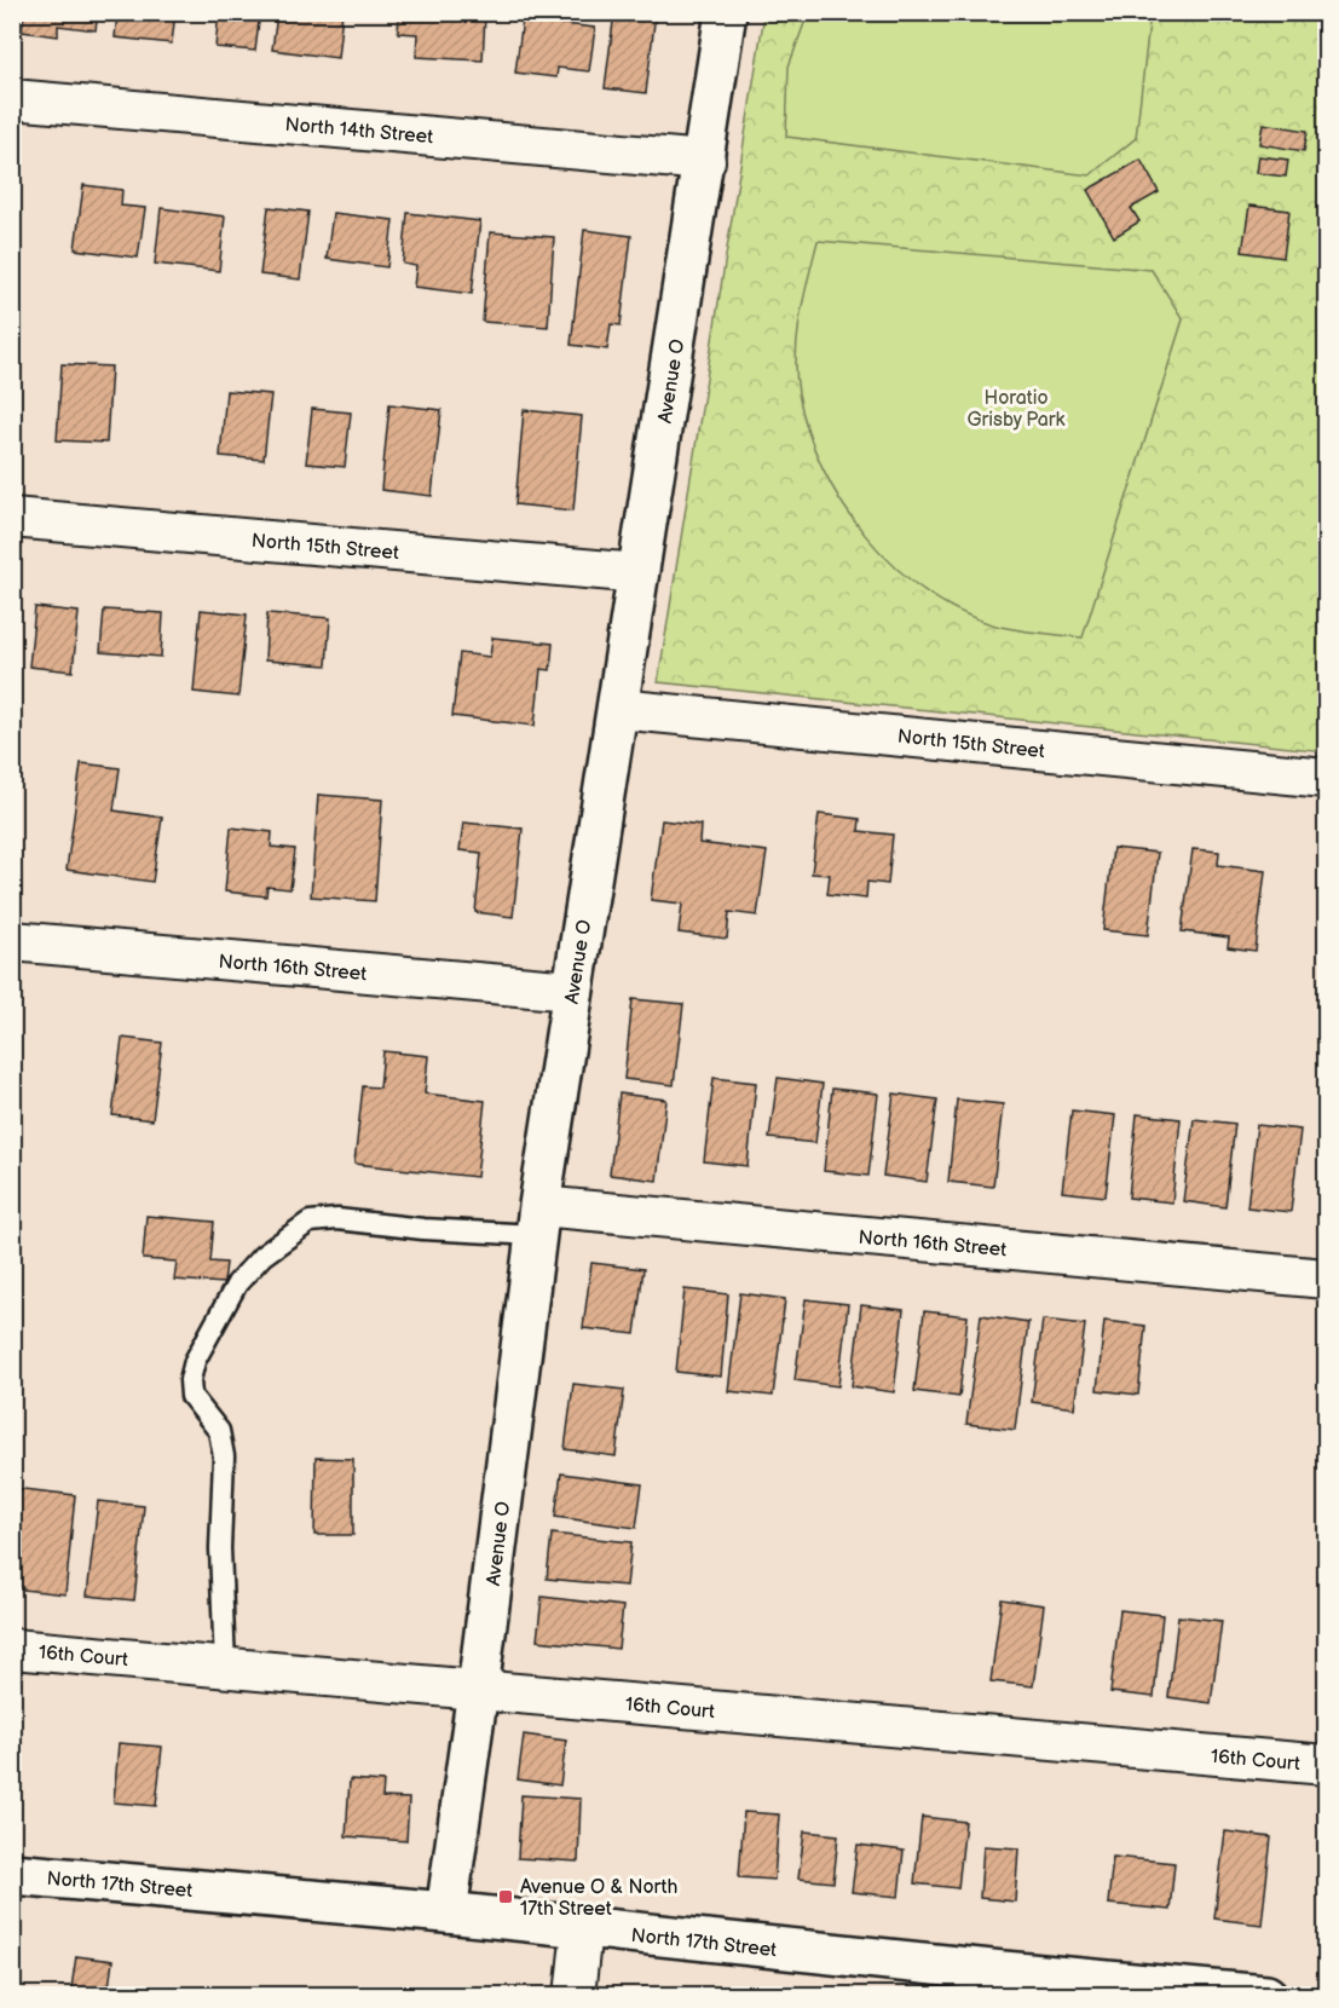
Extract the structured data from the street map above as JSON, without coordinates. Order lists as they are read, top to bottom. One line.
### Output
{"streets":{"street":["North 14th Street","Avenue O","North 15th Street","North 16th Street","16th Court","North 17th Street"]},"crossings":[["North 14th Street","Avenue O"],["Avenue O","North 15th Street"],["Avenue O","North 16th Street"],["Avenue O","16th Court"],["Avenue O","North 17th Street"]],"parks":["Horatio Grisby Park"],"places":{"transit":["Avenue O & North 17th Street"]}}
